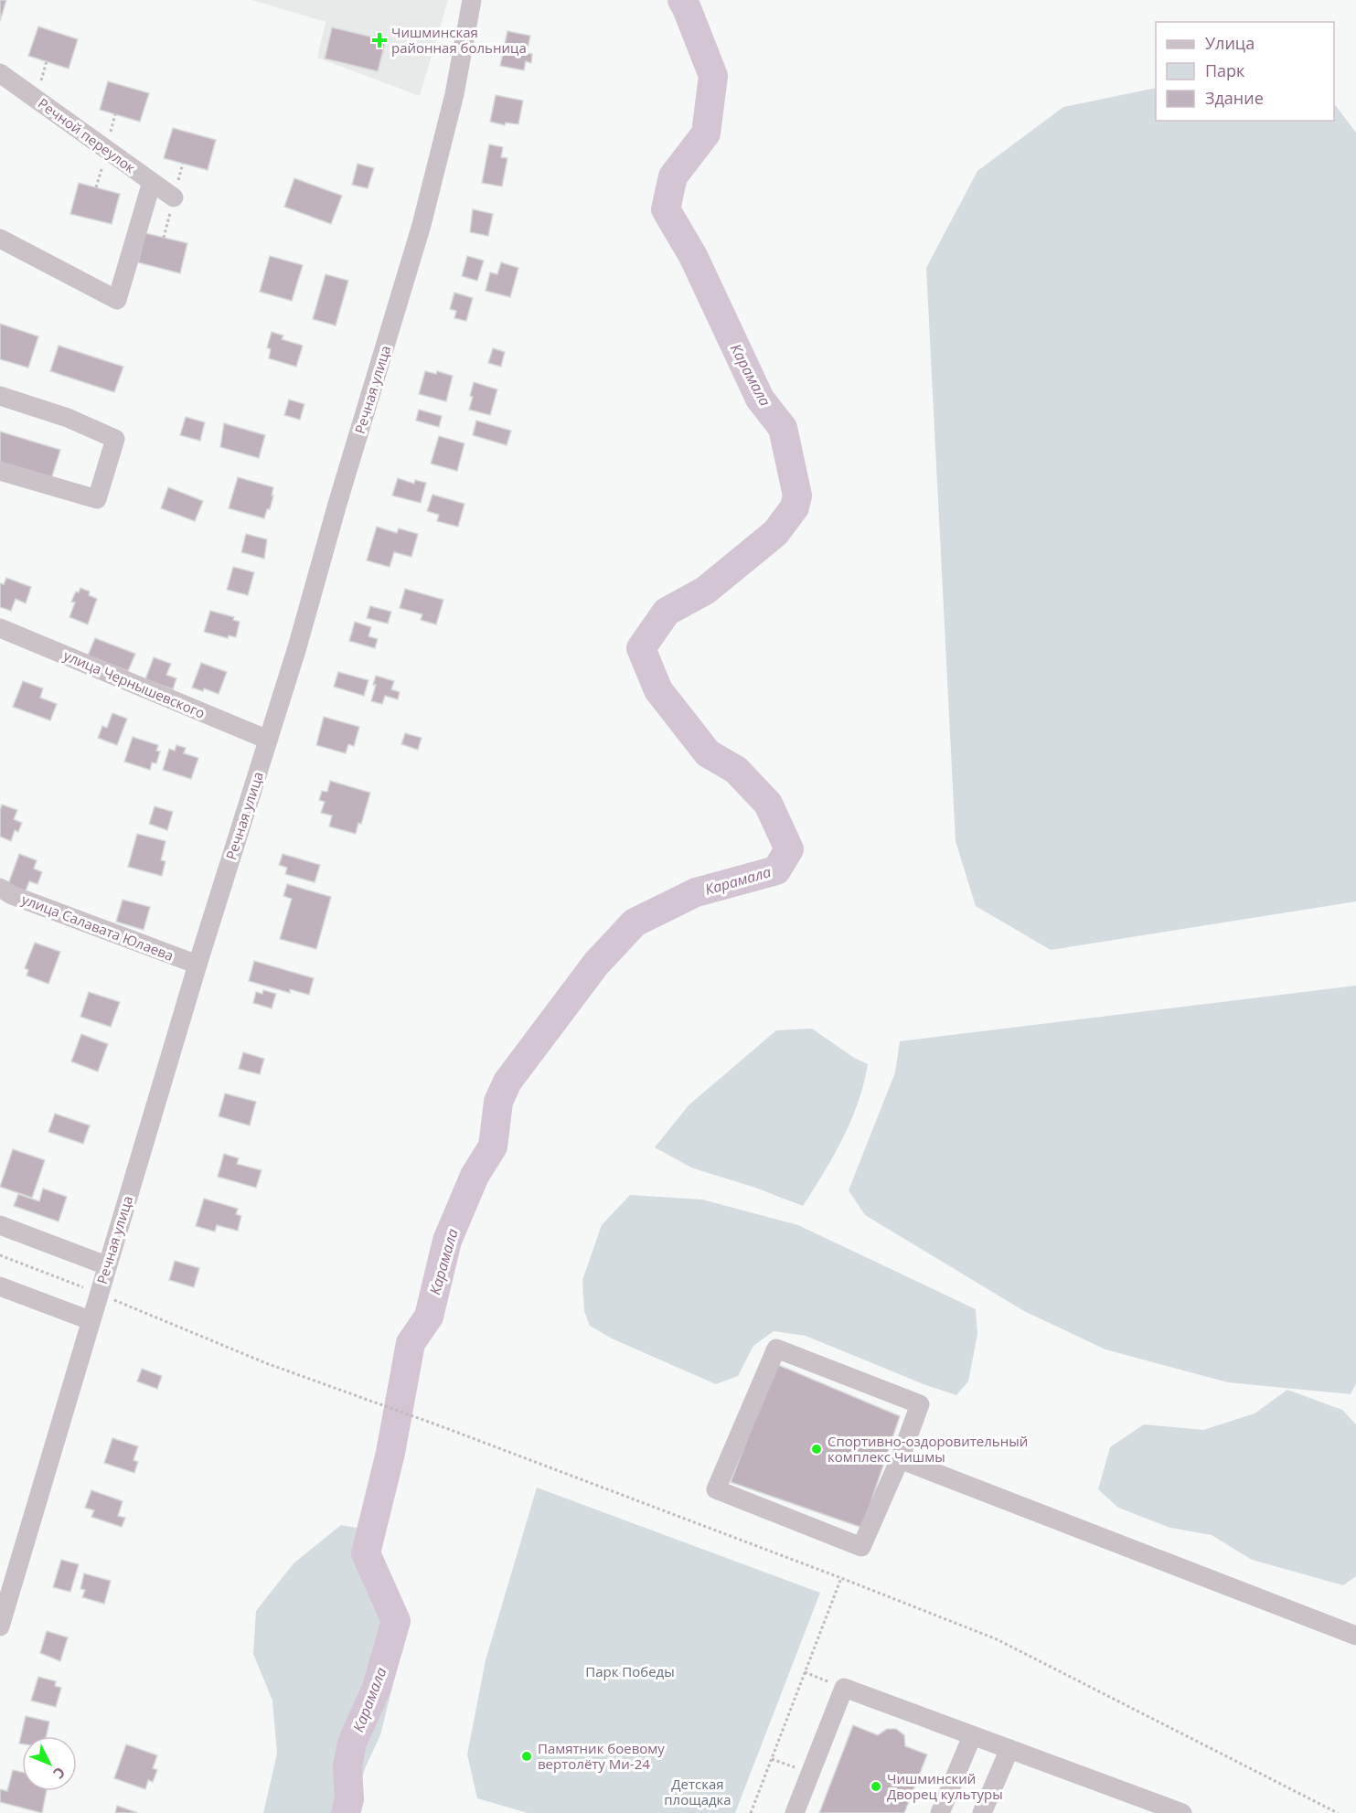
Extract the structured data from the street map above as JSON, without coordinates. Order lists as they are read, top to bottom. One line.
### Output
{"streets":{"street":["Речной переулок","Речная улица","улица Чернышевского","улица Салавата Юлаева"]},"crossings":[["Речная улица","улица Чернышевского"],["Речная улица","улица Салавата Юлаева"]],"water":["Карамала"],"parks":["Парк Победы","Детская площадка"],"places":{"health":["Чишминская районная больница"],"other":["Спортивно-оздоровительный комплекс Чишмы","Памятник боевому вертолёту Ми-24","Чишминский Дворец культуры"]},"legend":["Улица","Парк","Здание"],"north":"bottom right"}
